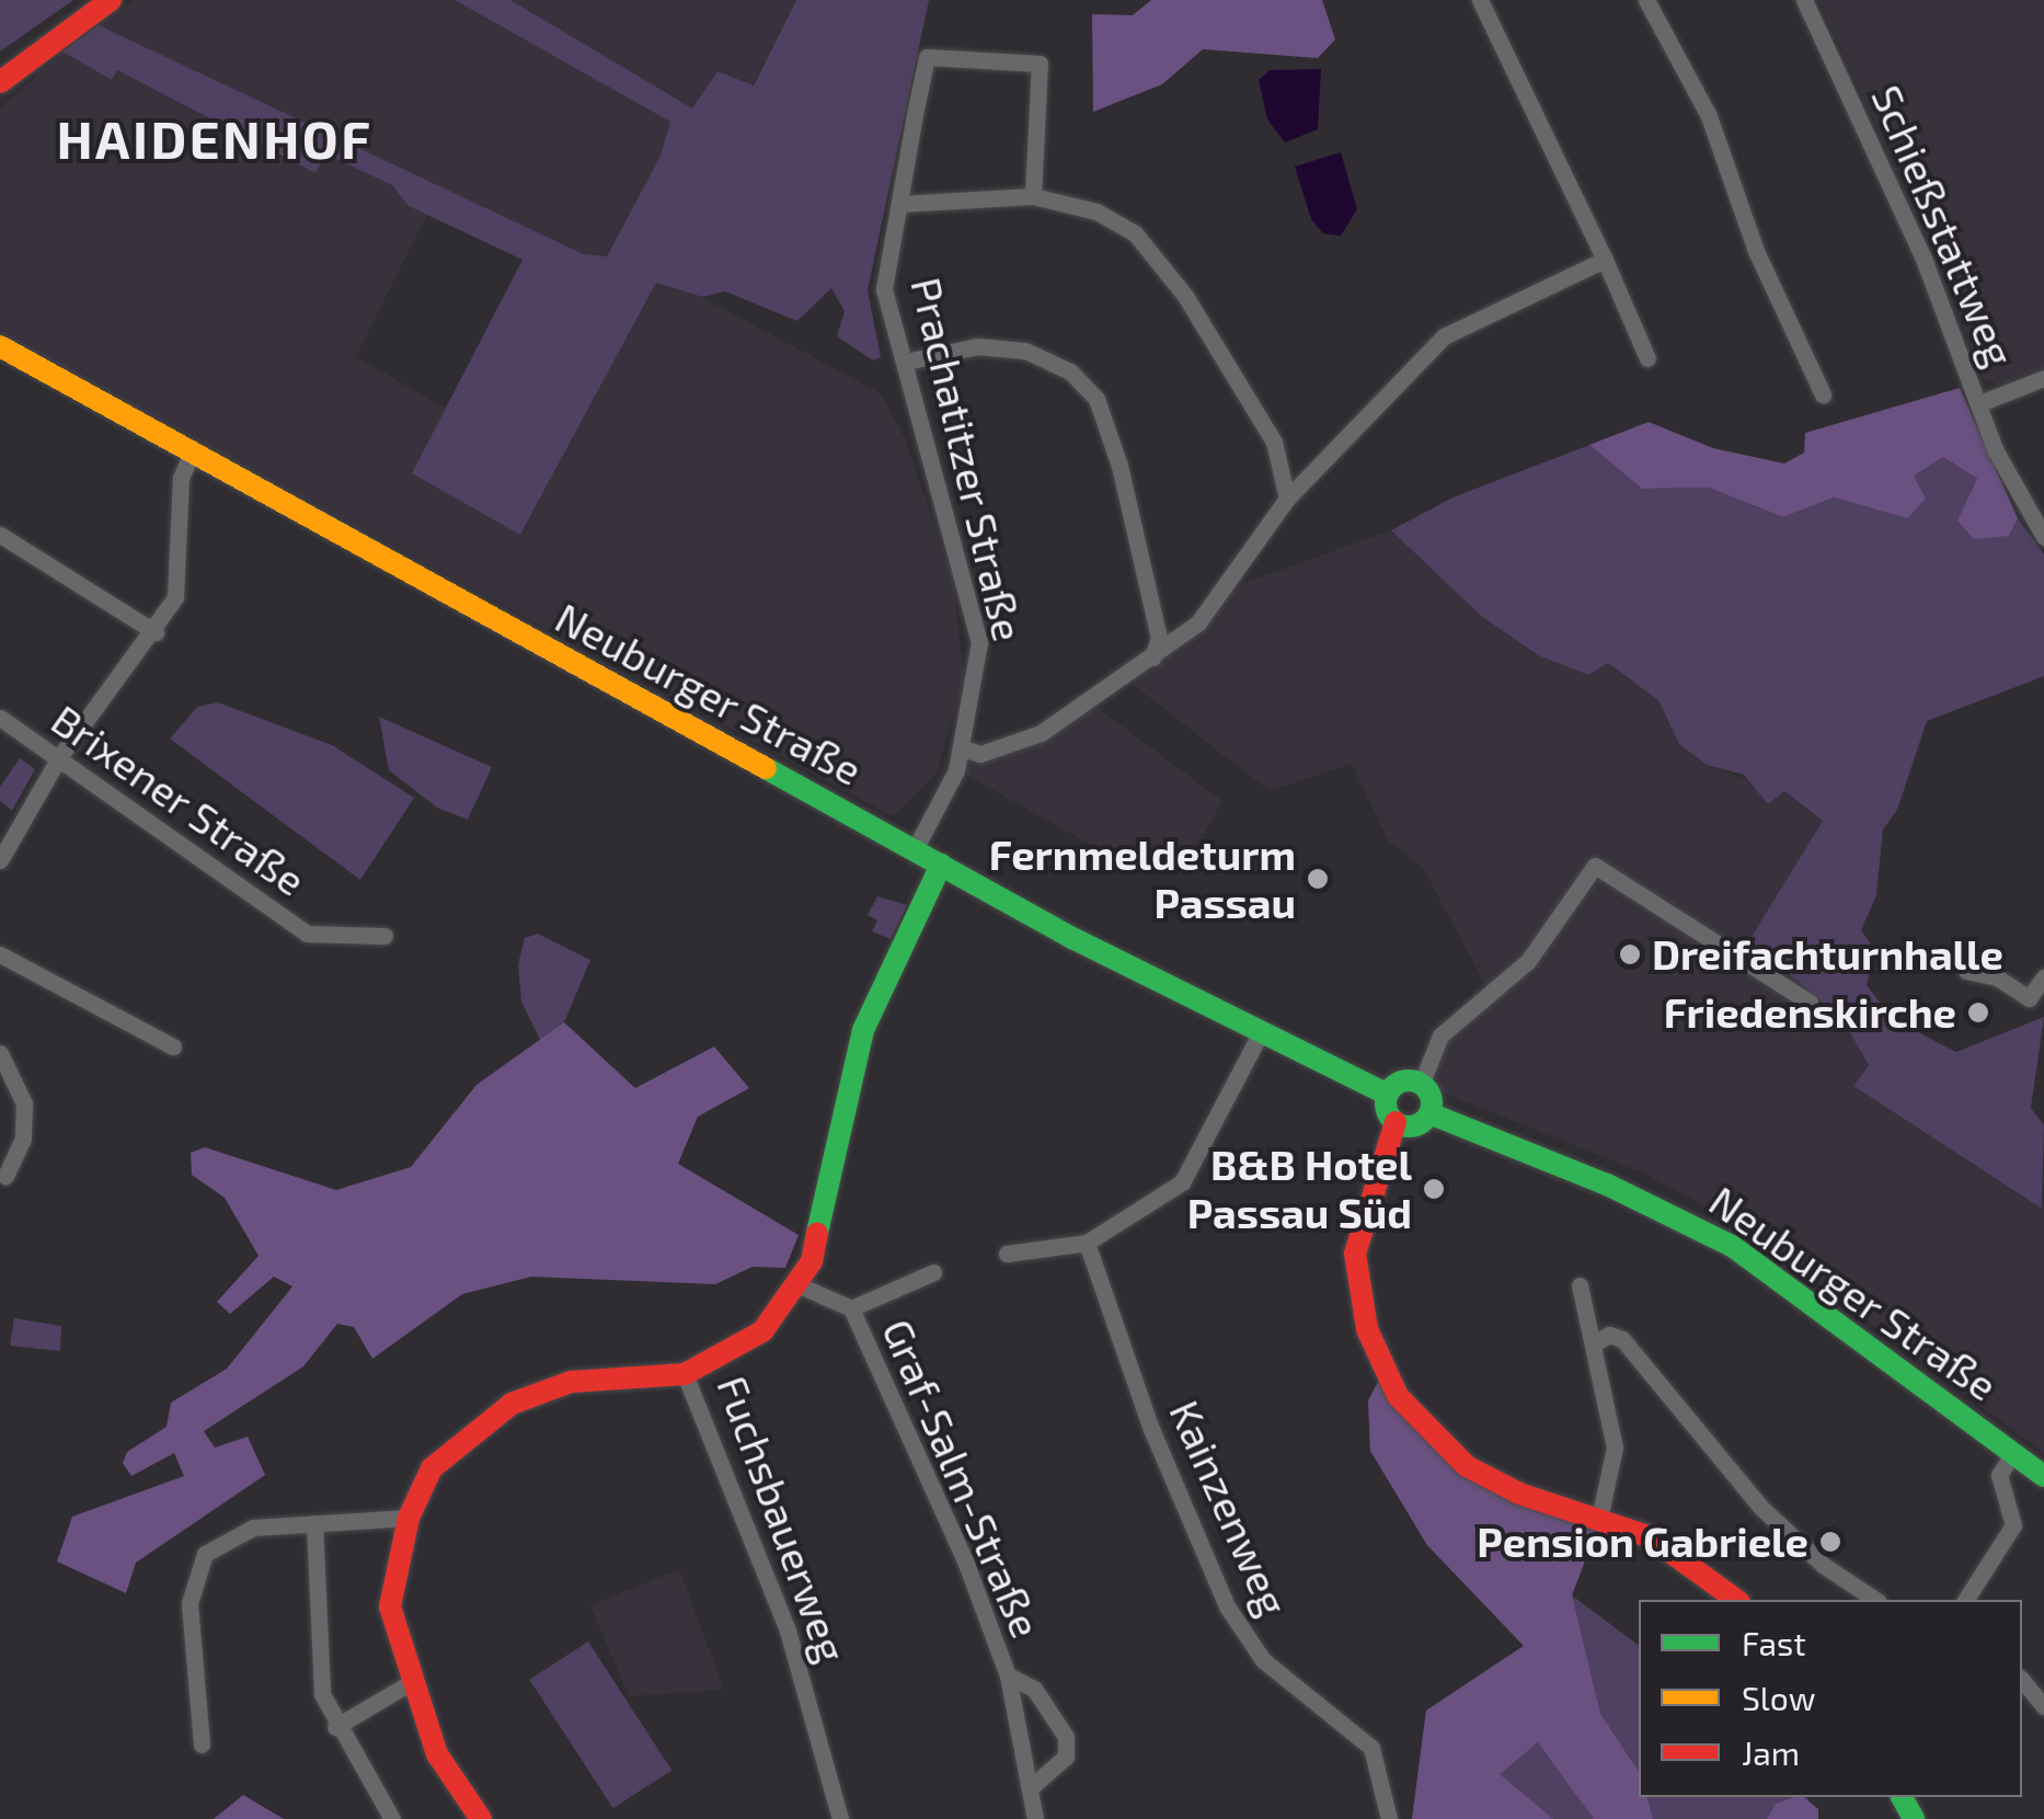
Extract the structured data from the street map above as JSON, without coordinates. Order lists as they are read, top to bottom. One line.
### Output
{"streets":{"street":["Schießstattweg","Prachatitzer Straße","Neuburger Straße","Brixener Straße","Graf-Salm-Straße","Kainzenweg","Fuchsbauerweg"]},"crossings":[["Prachatitzer Straße","Neuburger Straße"],["Neuburger Straße","Fuchsbauerweg"],["Graf-Salm-Straße","Fuchsbauerweg"]],"districts":["HAIDENHOF"],"places":["Fernmeldeturm Passau","Dreifachturnhalle","Friedenskirche","B&B Hotel Passau Süd","Pension Gabriele"],"legend":["Fast","Slow","Jam"]}
